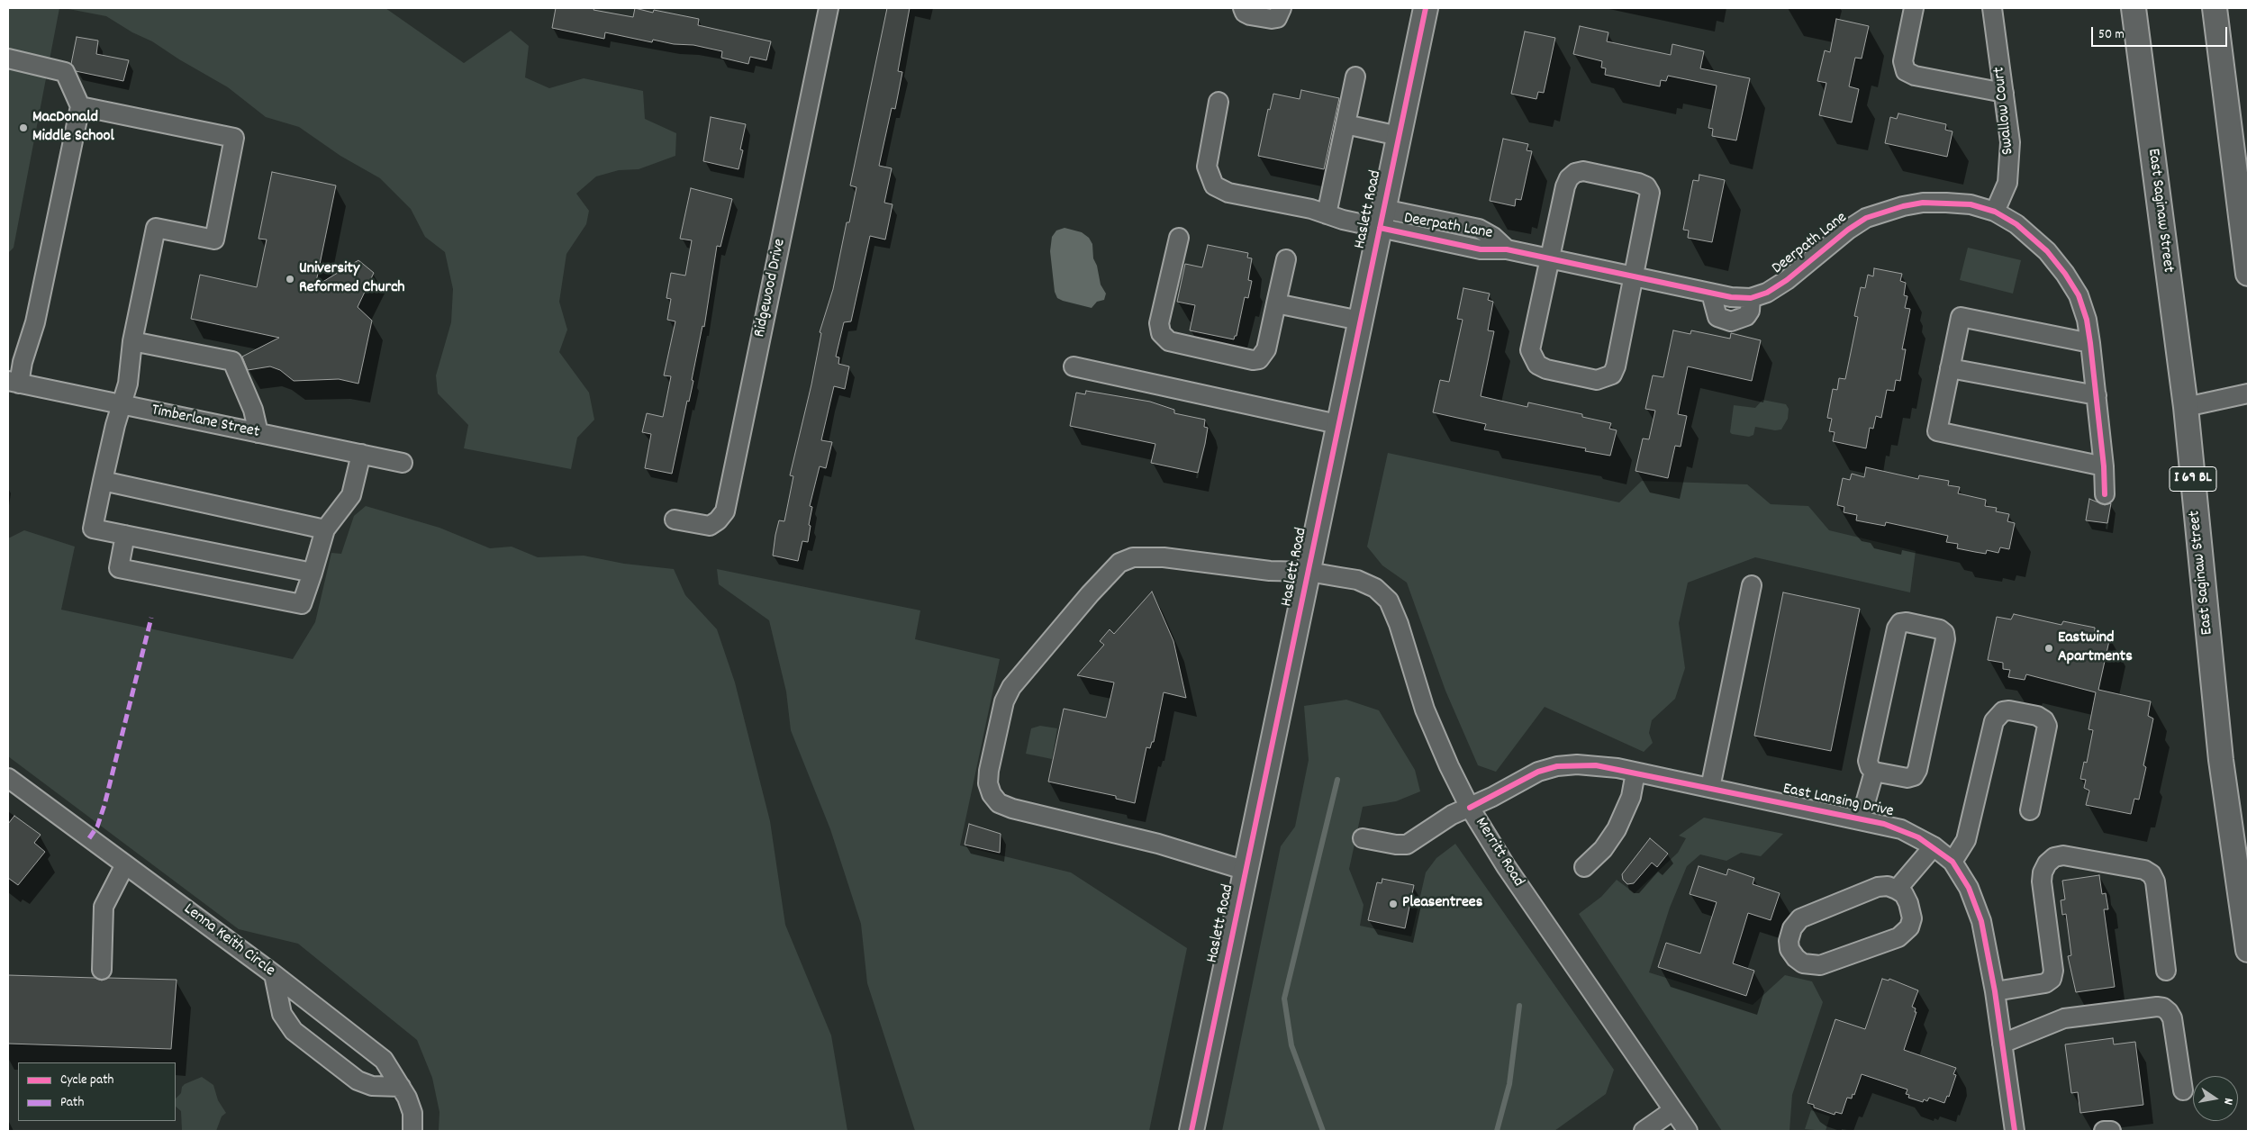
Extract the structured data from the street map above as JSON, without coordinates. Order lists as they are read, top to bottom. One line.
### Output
{"streets":{"main road":["Haslett Road","East Saginaw Street","I 69 BL"],"street":["Swallow Court","Deerpath Lane","Ridgewood Drive","Timberlane Street","East Lansing Drive","Merritt Road","Lenna Keith Circle"]},"crossings":[["Swallow Court","Deerpath Lane"],["Haslett Road","Deerpath Lane"],["Haslett Road","Merritt Road"],["East Lansing Drive","Merritt Road"]],"places":["MacDonald Middle School","University Reformed Church","Eastwind Apartments","Pleasentrees"],"legend":["Cycle path","Path"],"scale_bar":"50 m","north":"right"}
